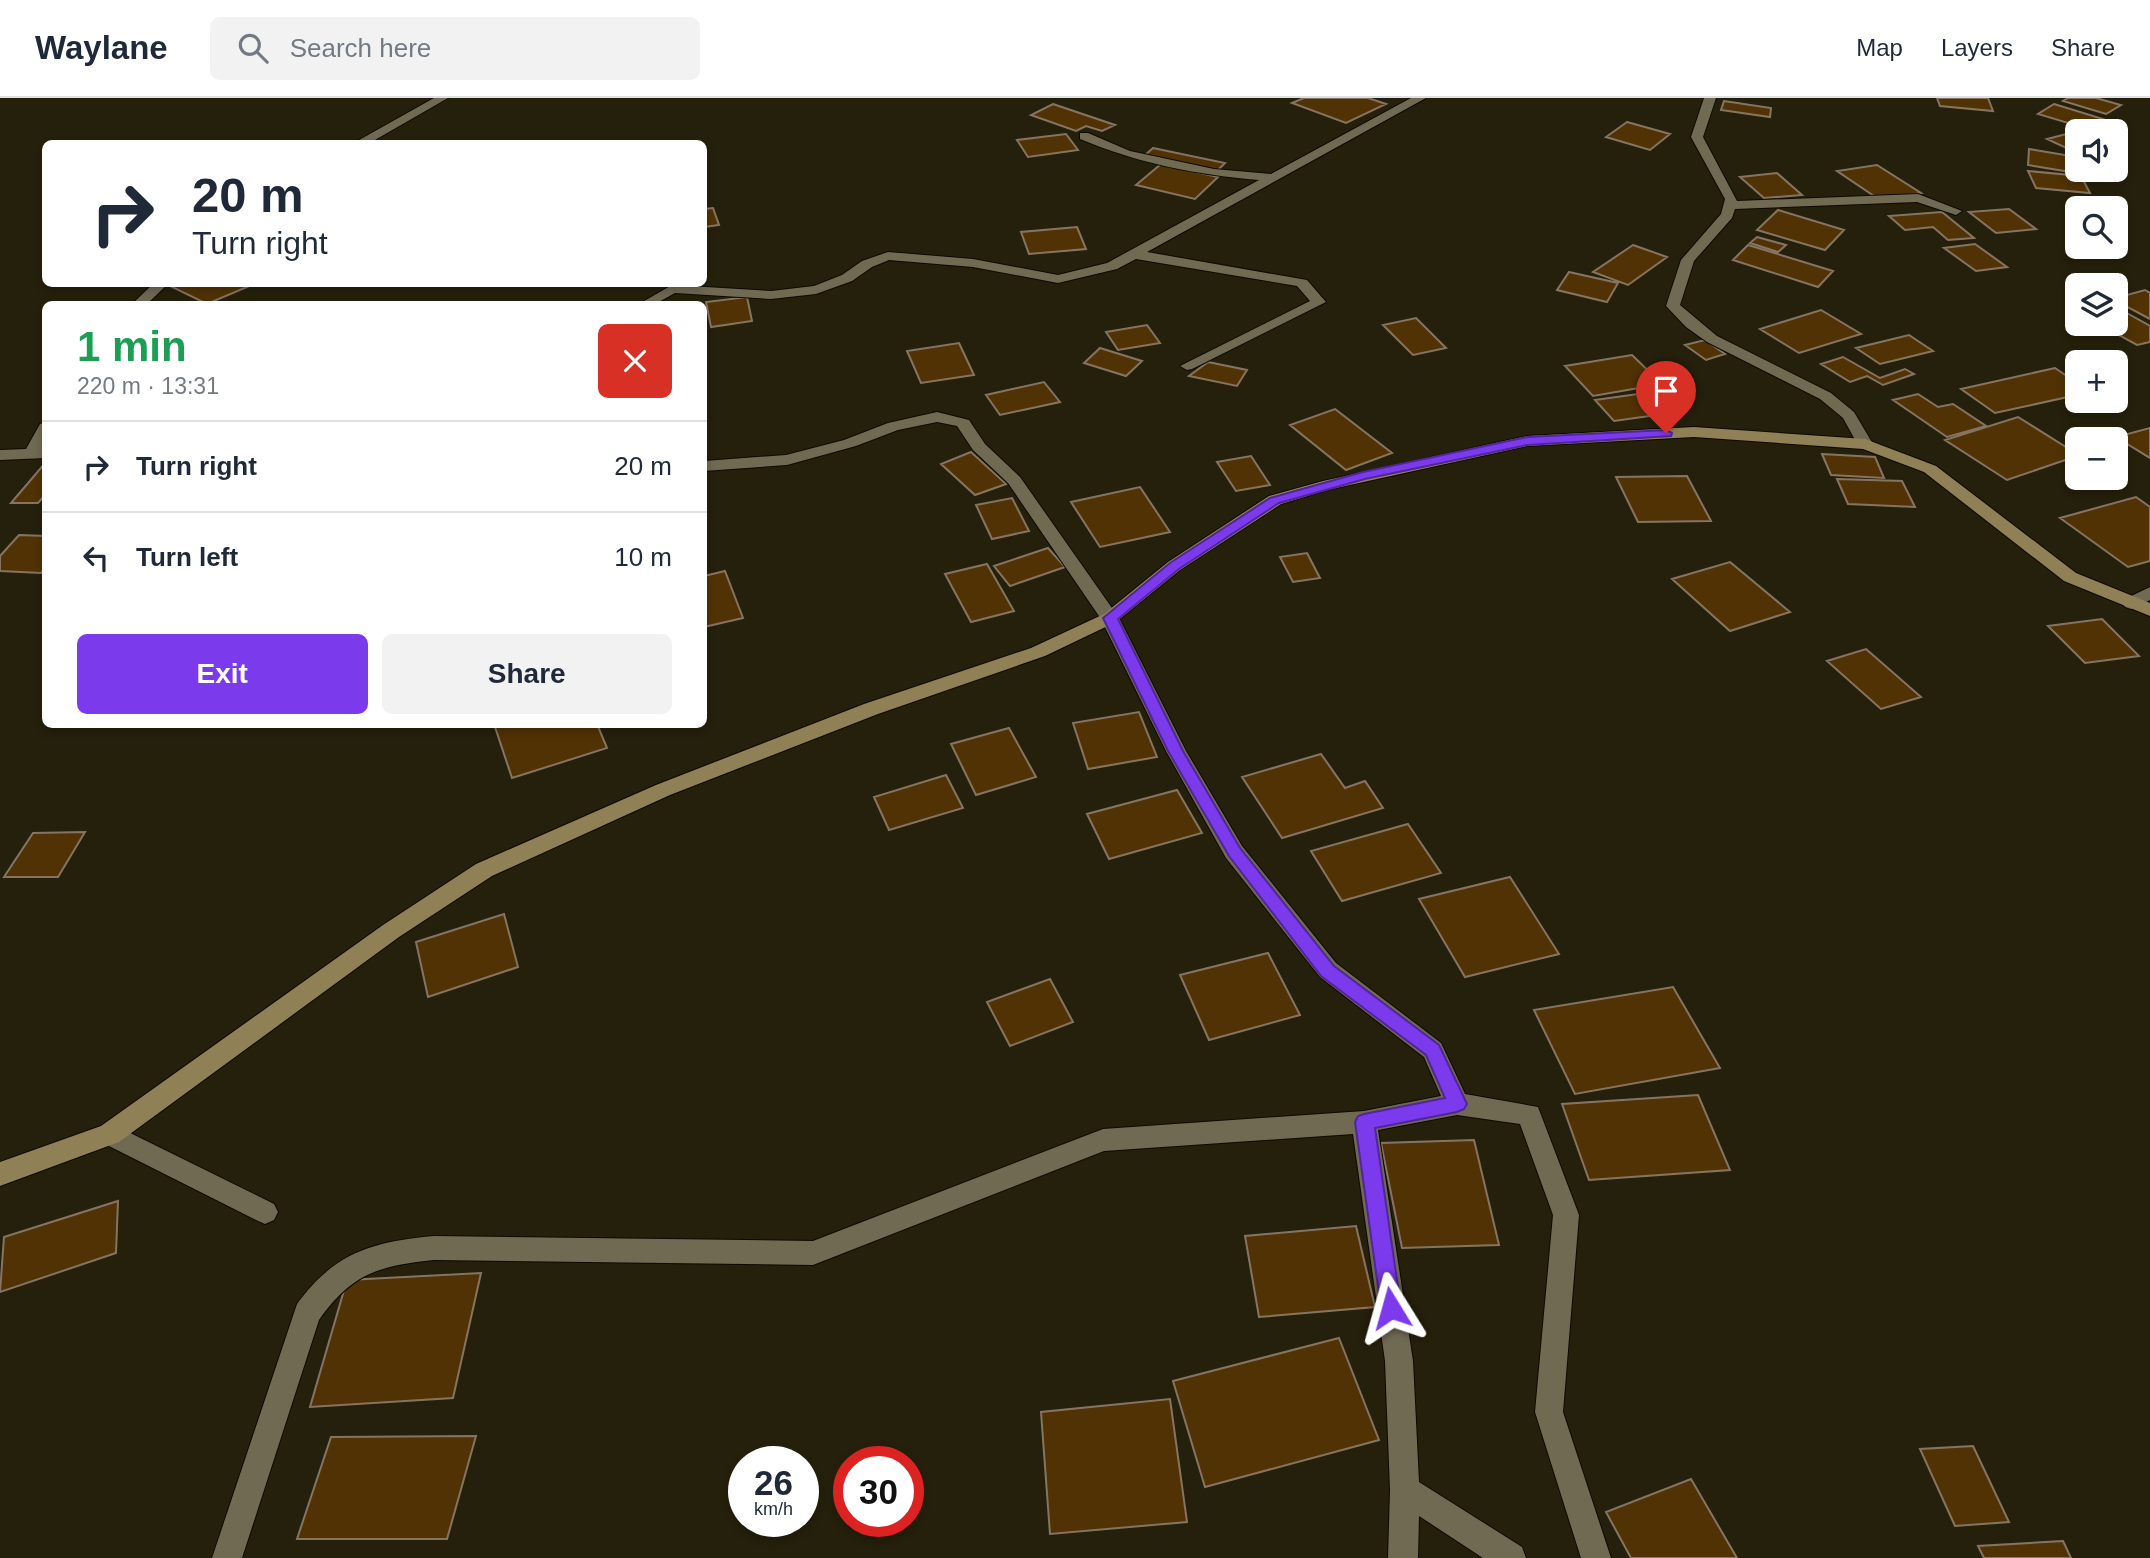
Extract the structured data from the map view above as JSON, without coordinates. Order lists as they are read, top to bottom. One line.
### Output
{"page":{"header":"Waylane","search":"Search here","nav":["Map","Layers","Share"],"map_buttons":["+","−"],"turn":["20 m","Turn right"],"heading":["1 min","220 m · 13:31"],"list":[{"name":"Turn right","value":"20 m"},{"name":"Turn left","value":"10 m"}],"buttons":["Exit","Share"],"speed":"26 km/h","limit":"30"}}
